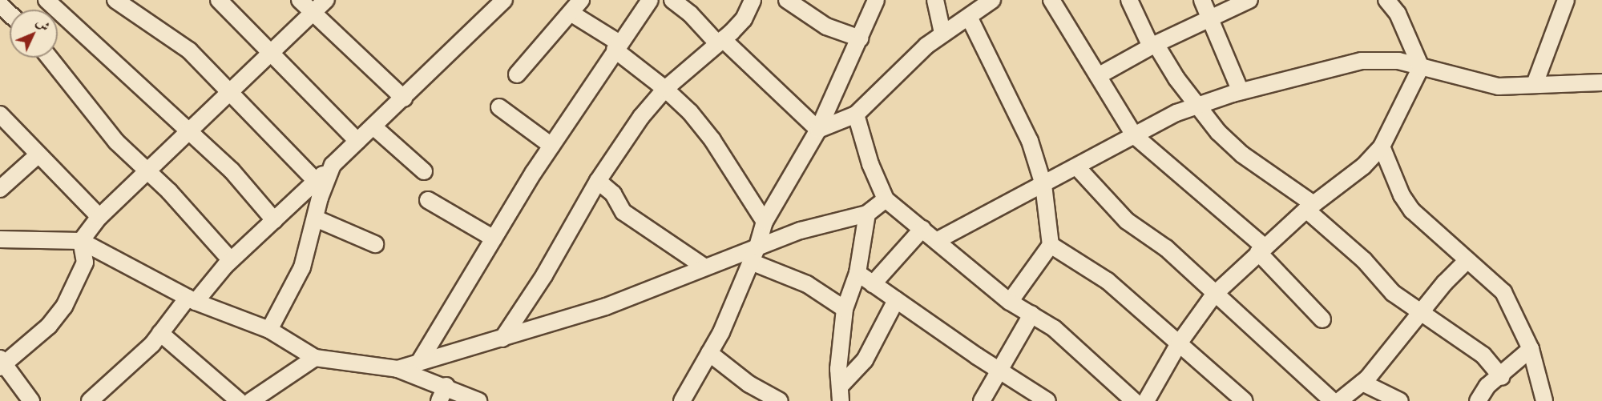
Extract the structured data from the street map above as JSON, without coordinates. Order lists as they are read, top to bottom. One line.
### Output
{"north":"top right"}
